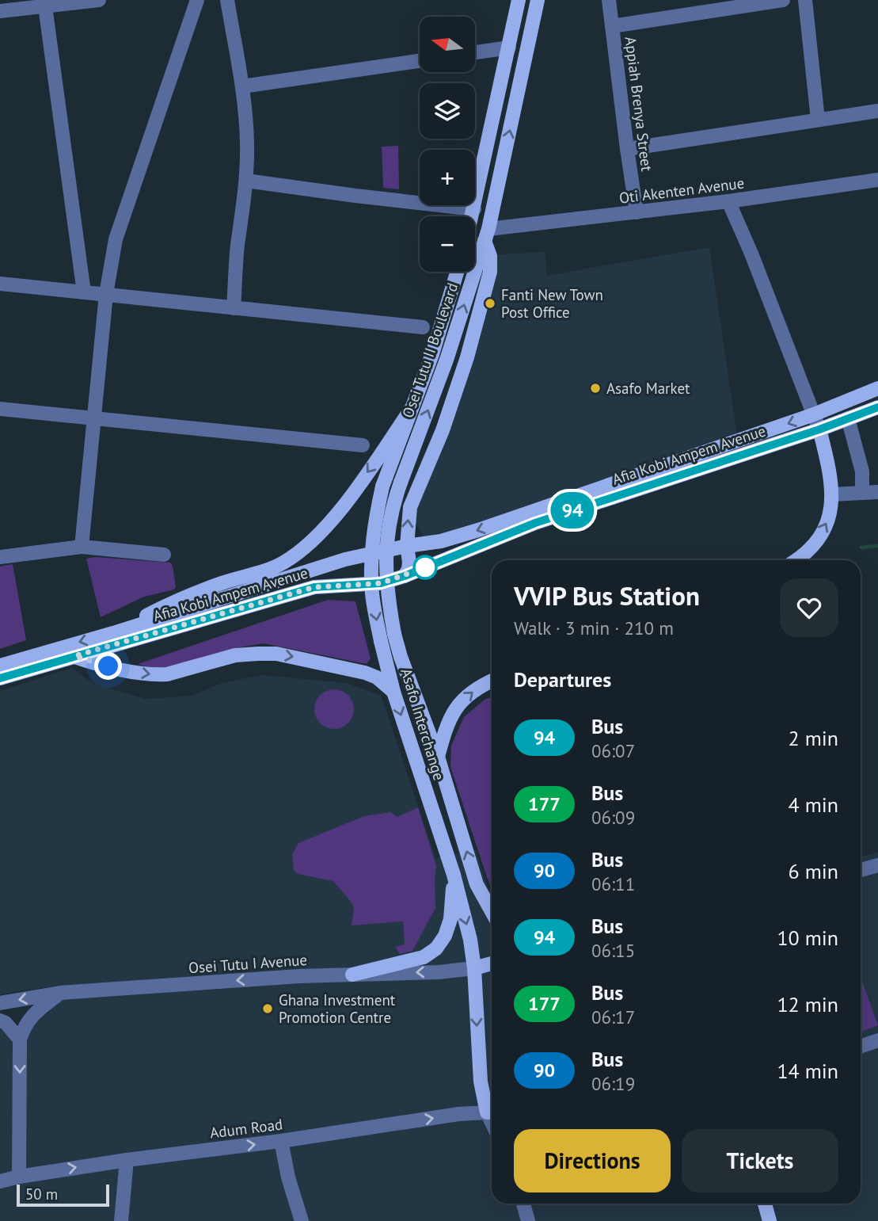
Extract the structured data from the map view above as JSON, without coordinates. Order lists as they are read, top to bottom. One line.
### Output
{"streets":{"main road":["Osei Tutu II Boulevard","Afia Kobi Ampem Avenue","Asafo Interchange","Osei Tutu I Avenue"],"street":["Appiah Brenya Street","Oti Akenten Avenue","Adum Road"]},"crossings":[["Appiah Brenya Street","Oti Akenten Avenue"],["Oti Akenten Avenue","Osei Tutu II Boulevard"],["Osei Tutu II Boulevard","Asafo Interchange"],["Asafo Interchange","Osei Tutu I Avenue"]],"one_way":["Osei Tutu I Avenue","Adum Road"],"places":["Fanti New Town Post Office","Asafo Market","Ghana Investment Promotion Centre"],"lines":["bus line 94"],"scale_bar":"50 m","north":"left","page":{"on_map":"94","map_buttons":["+","−"],"heading":[["VVIP Bus Station","Walk · 3 min · 210 m"],"Departures"],"list":[{"mark":"94","name":"Bus","note":"06:07","value":"2 min"},{"mark":"177","name":"Bus","note":"06:09","value":"4 min"},{"mark":"90","name":"Bus","note":"06:11","value":"6 min"},{"mark":"94","name":"Bus","note":"06:15","value":"10 min"},{"mark":"177","name":"Bus","note":"06:17","value":"12 min"},{"mark":"90","name":"Bus","note":"06:19","value":"14 min"}],"buttons":["Directions","Tickets"],"scale":"50 m"}}
